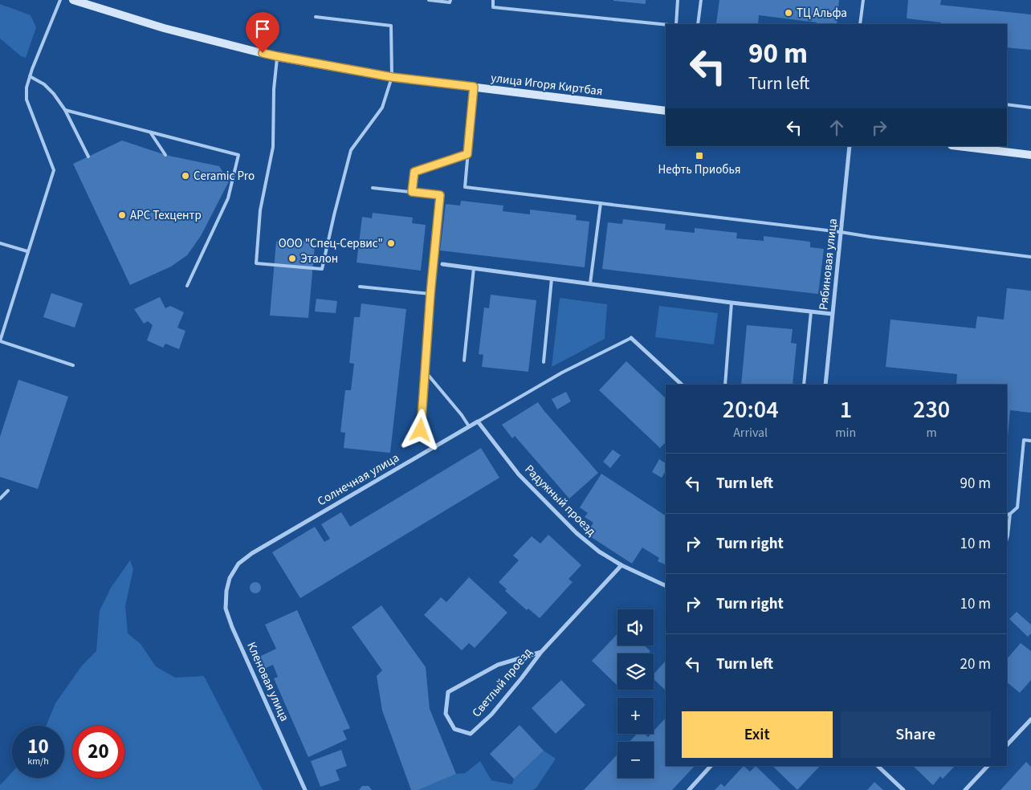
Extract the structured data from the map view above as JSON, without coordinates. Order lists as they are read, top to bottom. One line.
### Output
{"streets":{"main road":["улица Игоря Киртбая"],"street":["Рябиновая улица","Солнечная улица","Радужный проезд","Кленовая улица","Светлый проезд"]},"crossings":[["Солнечная улица","Радужный проезд"],["Солнечная улица","Кленовая улица"],["Радужный проезд","Светлый проезд"]],"places":{"other":["ТЦ Альфа","Ceramic Pro","АРС Техцентр","ООО \"Спец-Сервис\"","Эталон"],"transit":["Нефть Приобья"]},"page":{"turn":["90 m","Turn left"],"eta":["20:04","Arrival","1","min","230","m"],"list":[{"name":"Turn left","value":"90 m"},{"name":"Turn right","value":"10 m"},{"name":"Turn right","value":"10 m"},{"name":"Turn left","value":"20 m"}],"map_buttons":["+","−"],"buttons":["Exit","Share"],"speed":"10 km/h","limit":"20"}}
